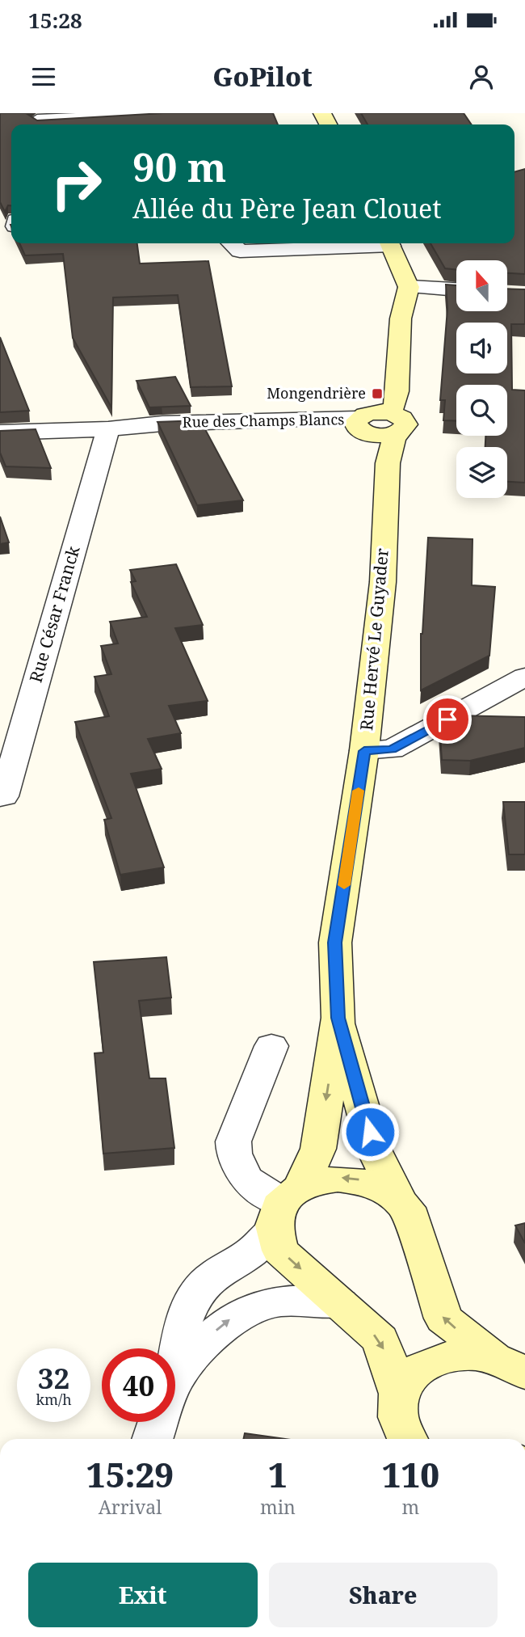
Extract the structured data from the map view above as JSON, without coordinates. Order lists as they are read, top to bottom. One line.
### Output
{"streets":{"street":["Rue des Champs Blancs","Rue César Franck","Rue Hervé Le Guyader"]},"crossings":[["Rue des Champs Blancs","Rue César Franck"]],"places":{"transit":["Mongendrière"]},"north":"top","page":{"status":"15:28","header":"GoPilot","turn":["90 m","Allée du Père Jean Clouet"],"speed":"32 km/h","limit":"40","eta":["15:29","Arrival","1","min","110","m"],"buttons":["Exit","Share"]}}
